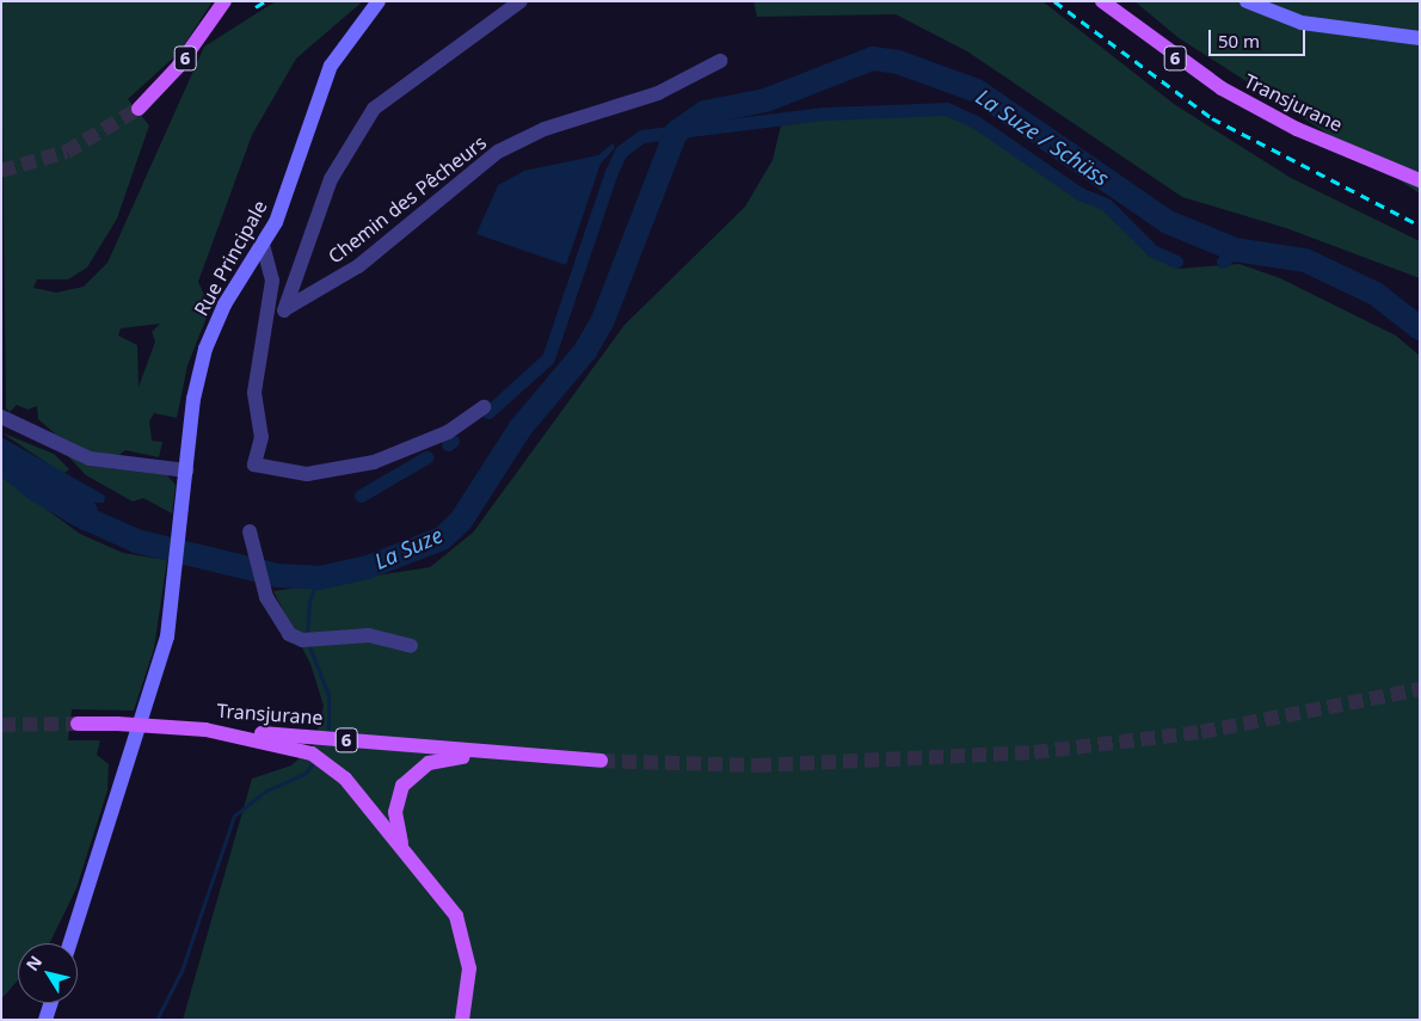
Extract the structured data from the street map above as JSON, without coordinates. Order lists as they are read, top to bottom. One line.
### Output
{"streets":{"main road":["6","Transjurane","Rue Principale"],"street":["Chemin des Pêcheurs"]},"water":["La Suze / Schüss","La Suze"],"scale_bar":"50 m","north":"top left"}
